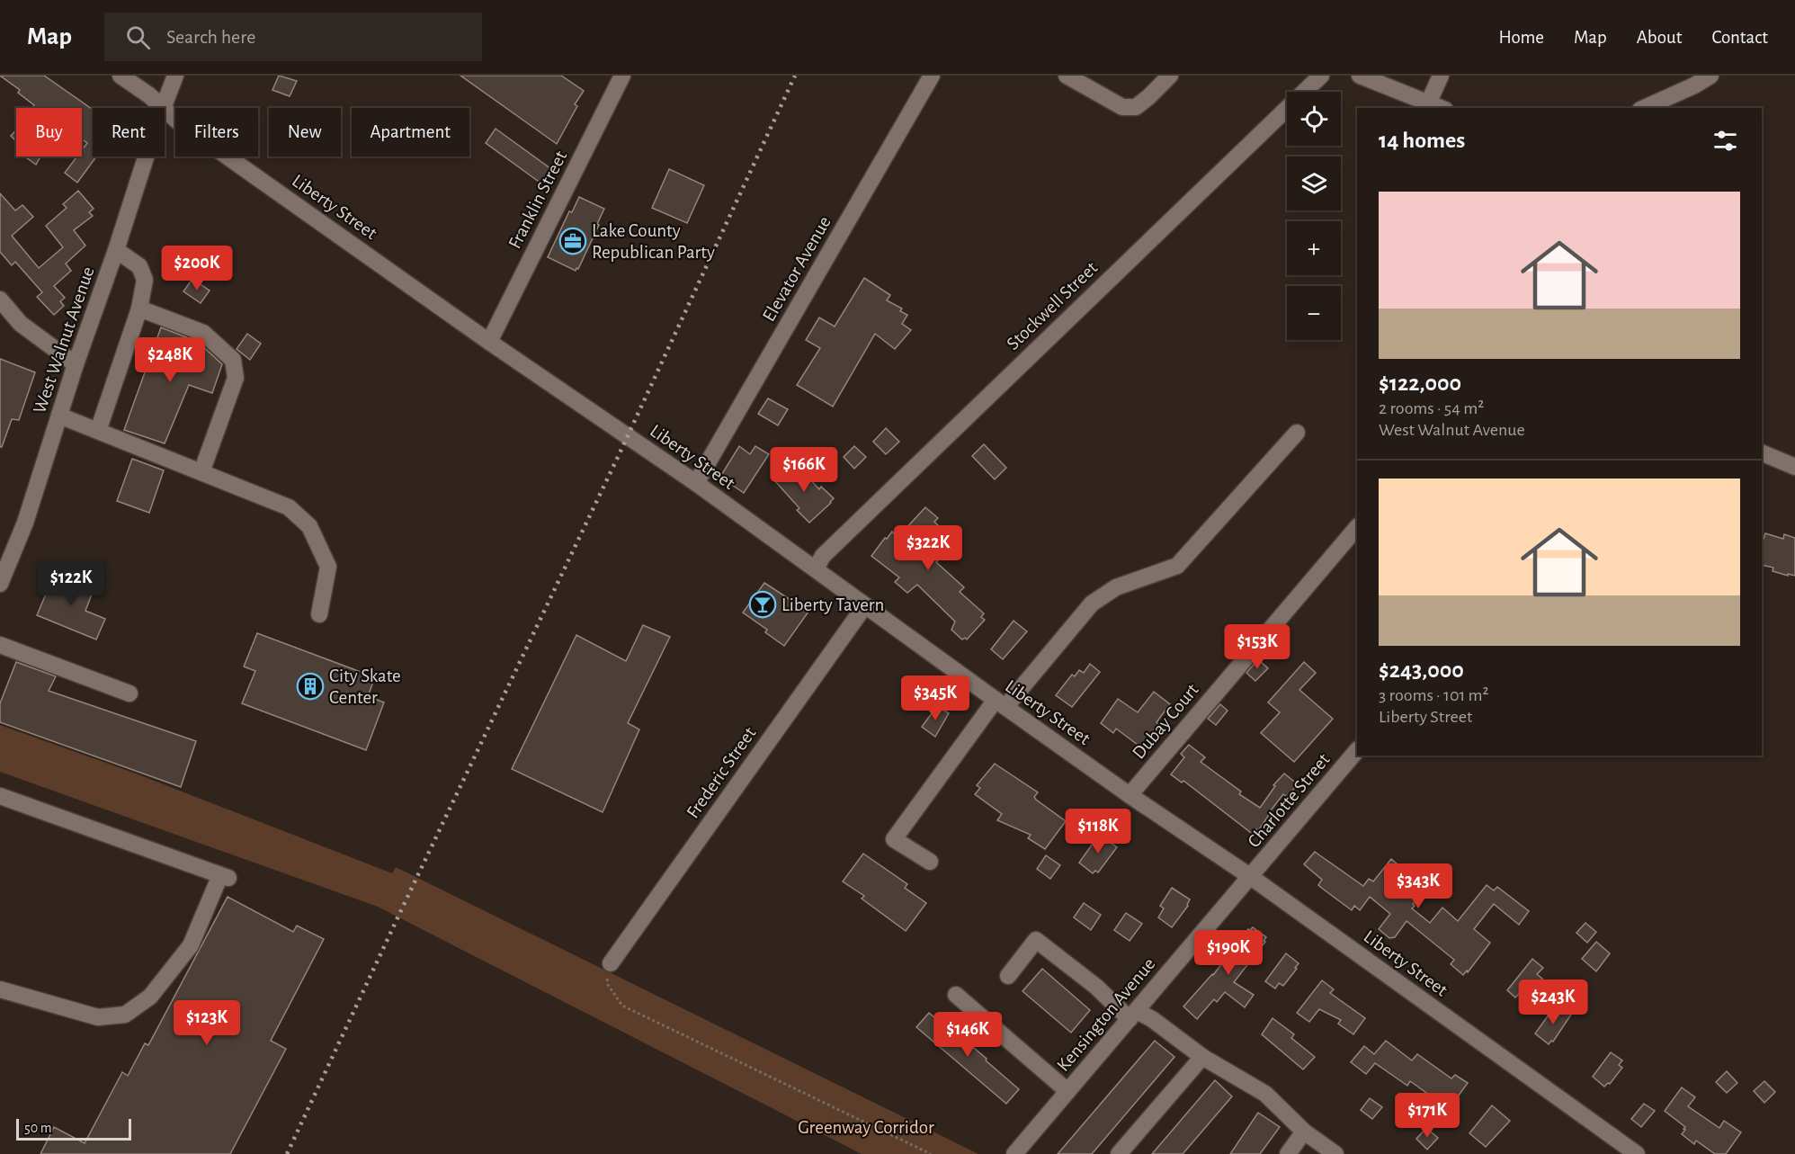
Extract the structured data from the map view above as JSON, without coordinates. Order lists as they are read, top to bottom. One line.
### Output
{"streets":{"street":["Franklin Street","Liberty Street","Elevator Avenue","Stockwell Street","West Walnut Avenue","Dubay Court","Frederic Street","Charlotte Street","Kensington Avenue"]},"crossings":[["Franklin Street","Liberty Street"],["Liberty Street","Elevator Avenue"],["Liberty Street","Stockwell Street"],["Liberty Street","Dubay Court"],["Liberty Street","Frederic Street"],["Liberty Street","Charlotte Street"],["Liberty Street","Kensington Avenue"],["Charlotte Street","Kensington Avenue"]],"parks":["Greenway Corridor"],"places":{"office":["Lake County Republican Party"],"bar":["Liberty Tavern"],"building":["City Skate Center"]},"scale_bar":"50 m","page":{"header":"Map","search":"Search here","nav":["Home","Map","About","Contact"],"map_buttons":["+","−"],"chip":["Buy","Rent","Filters","New","Apartment"],"heading":"14 homes","list":[{"name":"$122,000","note":"2 rooms · 54 m² · West Walnut Avenue"},{"name":"$243,000","note":"3 rooms · 101 m² · Liberty Street"}],"price":["$200K","$248K","$166K","$322K","$122K","$153K","$345K","$118K","$343K","$190K","$243K","$123K","$146K","$171K"],"scale":"50 m"}}
